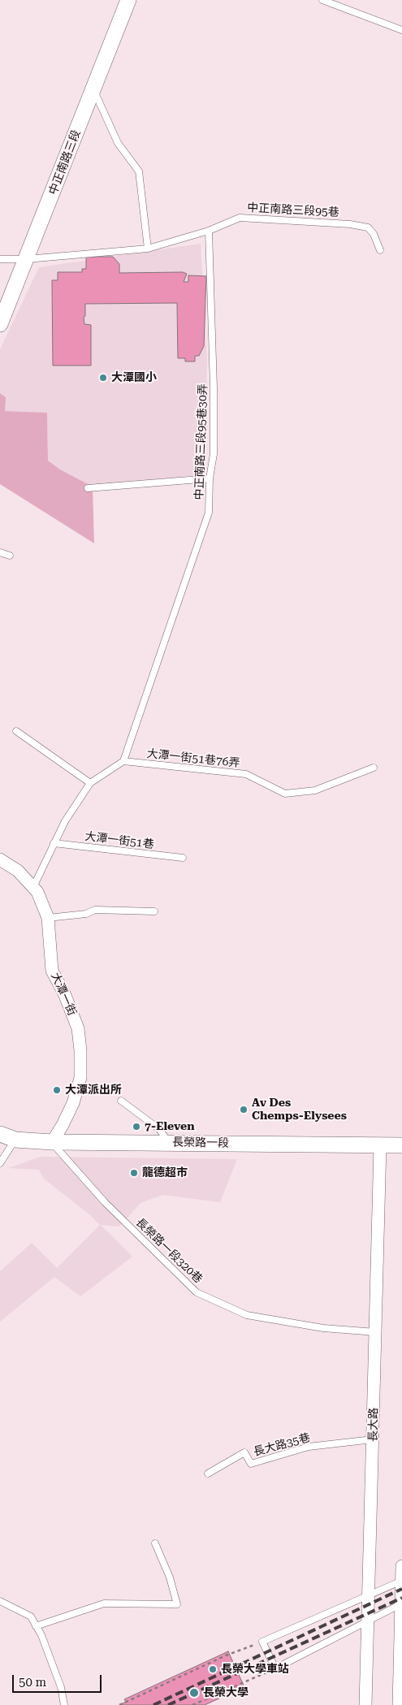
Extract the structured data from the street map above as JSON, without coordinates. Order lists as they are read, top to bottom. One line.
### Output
{"streets":{"street":["中正南路三段","大潭一街","長榮路一段","長大路"],"lane":["中正南路三段95巷","中正南路三段95巷30弄","大潭一街51巷76弄","大潭一街51巷","長榮路一段320巷","長大路35巷"]},"crossings":[["中正南路三段","中正南路三段95巷"],["中正南路三段95巷","中正南路三段95巷30弄"],["中正南路三段95巷30弄","大潭一街51巷76弄"],["大潭一街","長榮路一段"],["大潭一街","長榮路一段320巷"],["長榮路一段","長榮路一段320巷"],["長榮路一段","長大路"],["長榮路一段320巷","長大路"],["長大路","長大路35巷"]],"places":["大潭國小","大潭派出所","Av Des Chemps-Elysees","7-Eleven","龍德超市","長榮大學車站","長榮大學"],"scale_bar":"50 m"}
